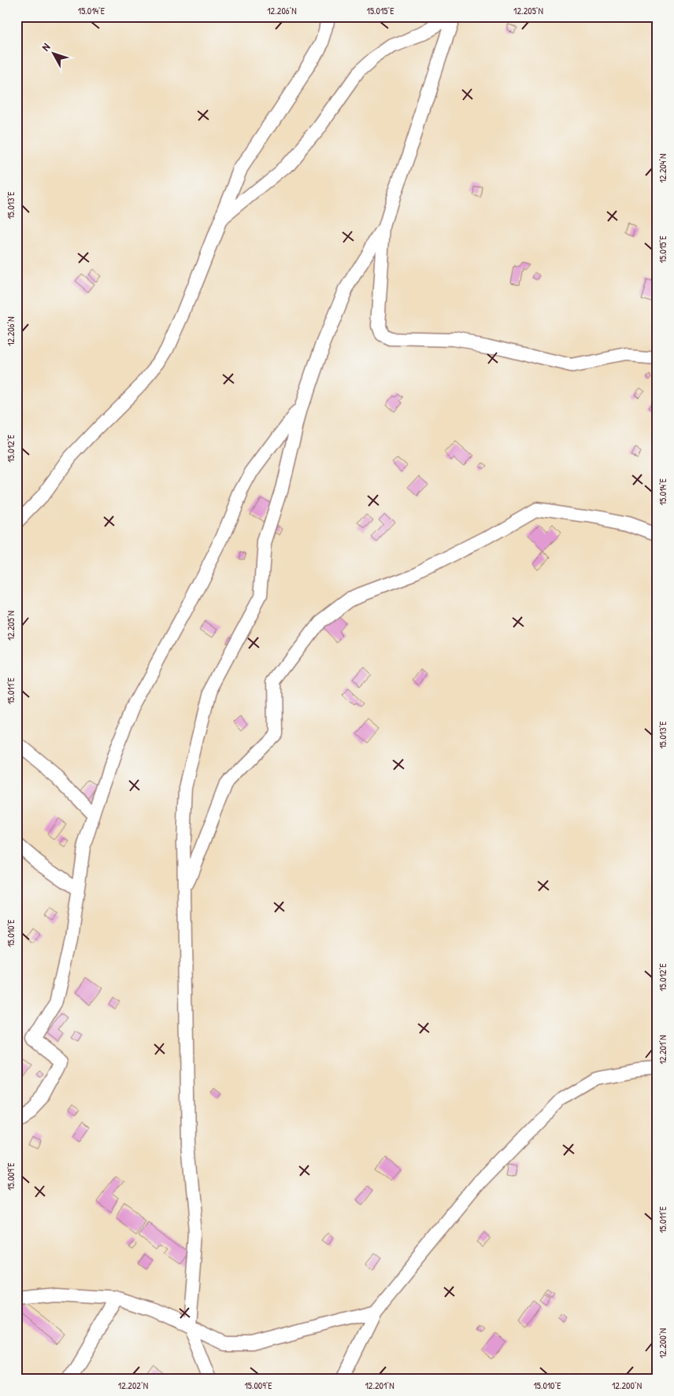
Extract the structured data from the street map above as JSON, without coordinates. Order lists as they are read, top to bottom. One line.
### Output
{"north":"top left","coordinates":["15.014°E","12.206°N","15.015°E","12.205°N","12.204°N","15.013°E","15.012°E","15.011°E","15.010°E","12.201°N","15.009°E","12.200°N","12.202°N"]}
